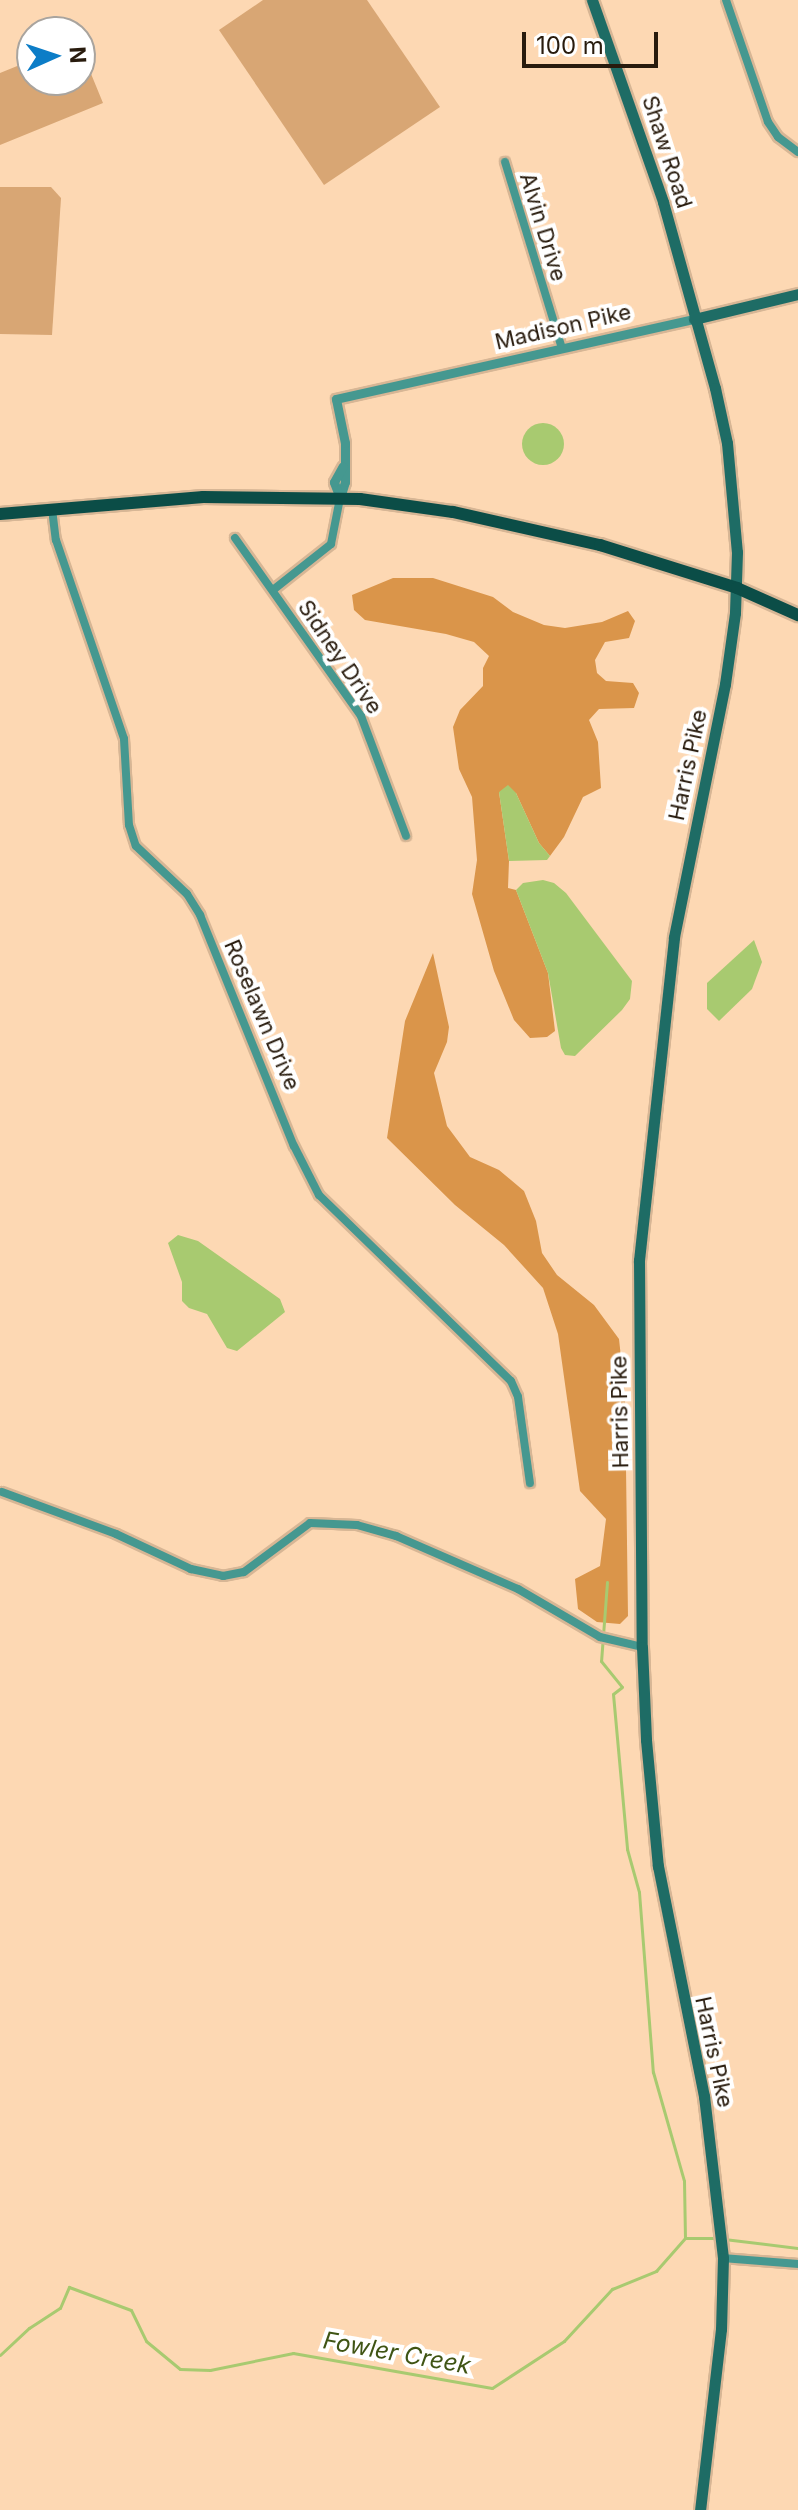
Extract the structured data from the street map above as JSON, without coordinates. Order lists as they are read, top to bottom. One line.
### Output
{"streets":{"main road":["Shaw Road","Madison Pike","Harris Pike"],"street":["Alvin Drive","Sidney Drive","Roselawn Drive"]},"crossings":[["Shaw Road","Madison Pike"],["Shaw Road","Harris Pike"],["Alvin Drive","Madison Pike"],["Madison Pike","Sidney Drive"],["Madison Pike","Harris Pike"]],"water":["Fowler Creek"],"scale_bar":"100 m","north":"right"}
